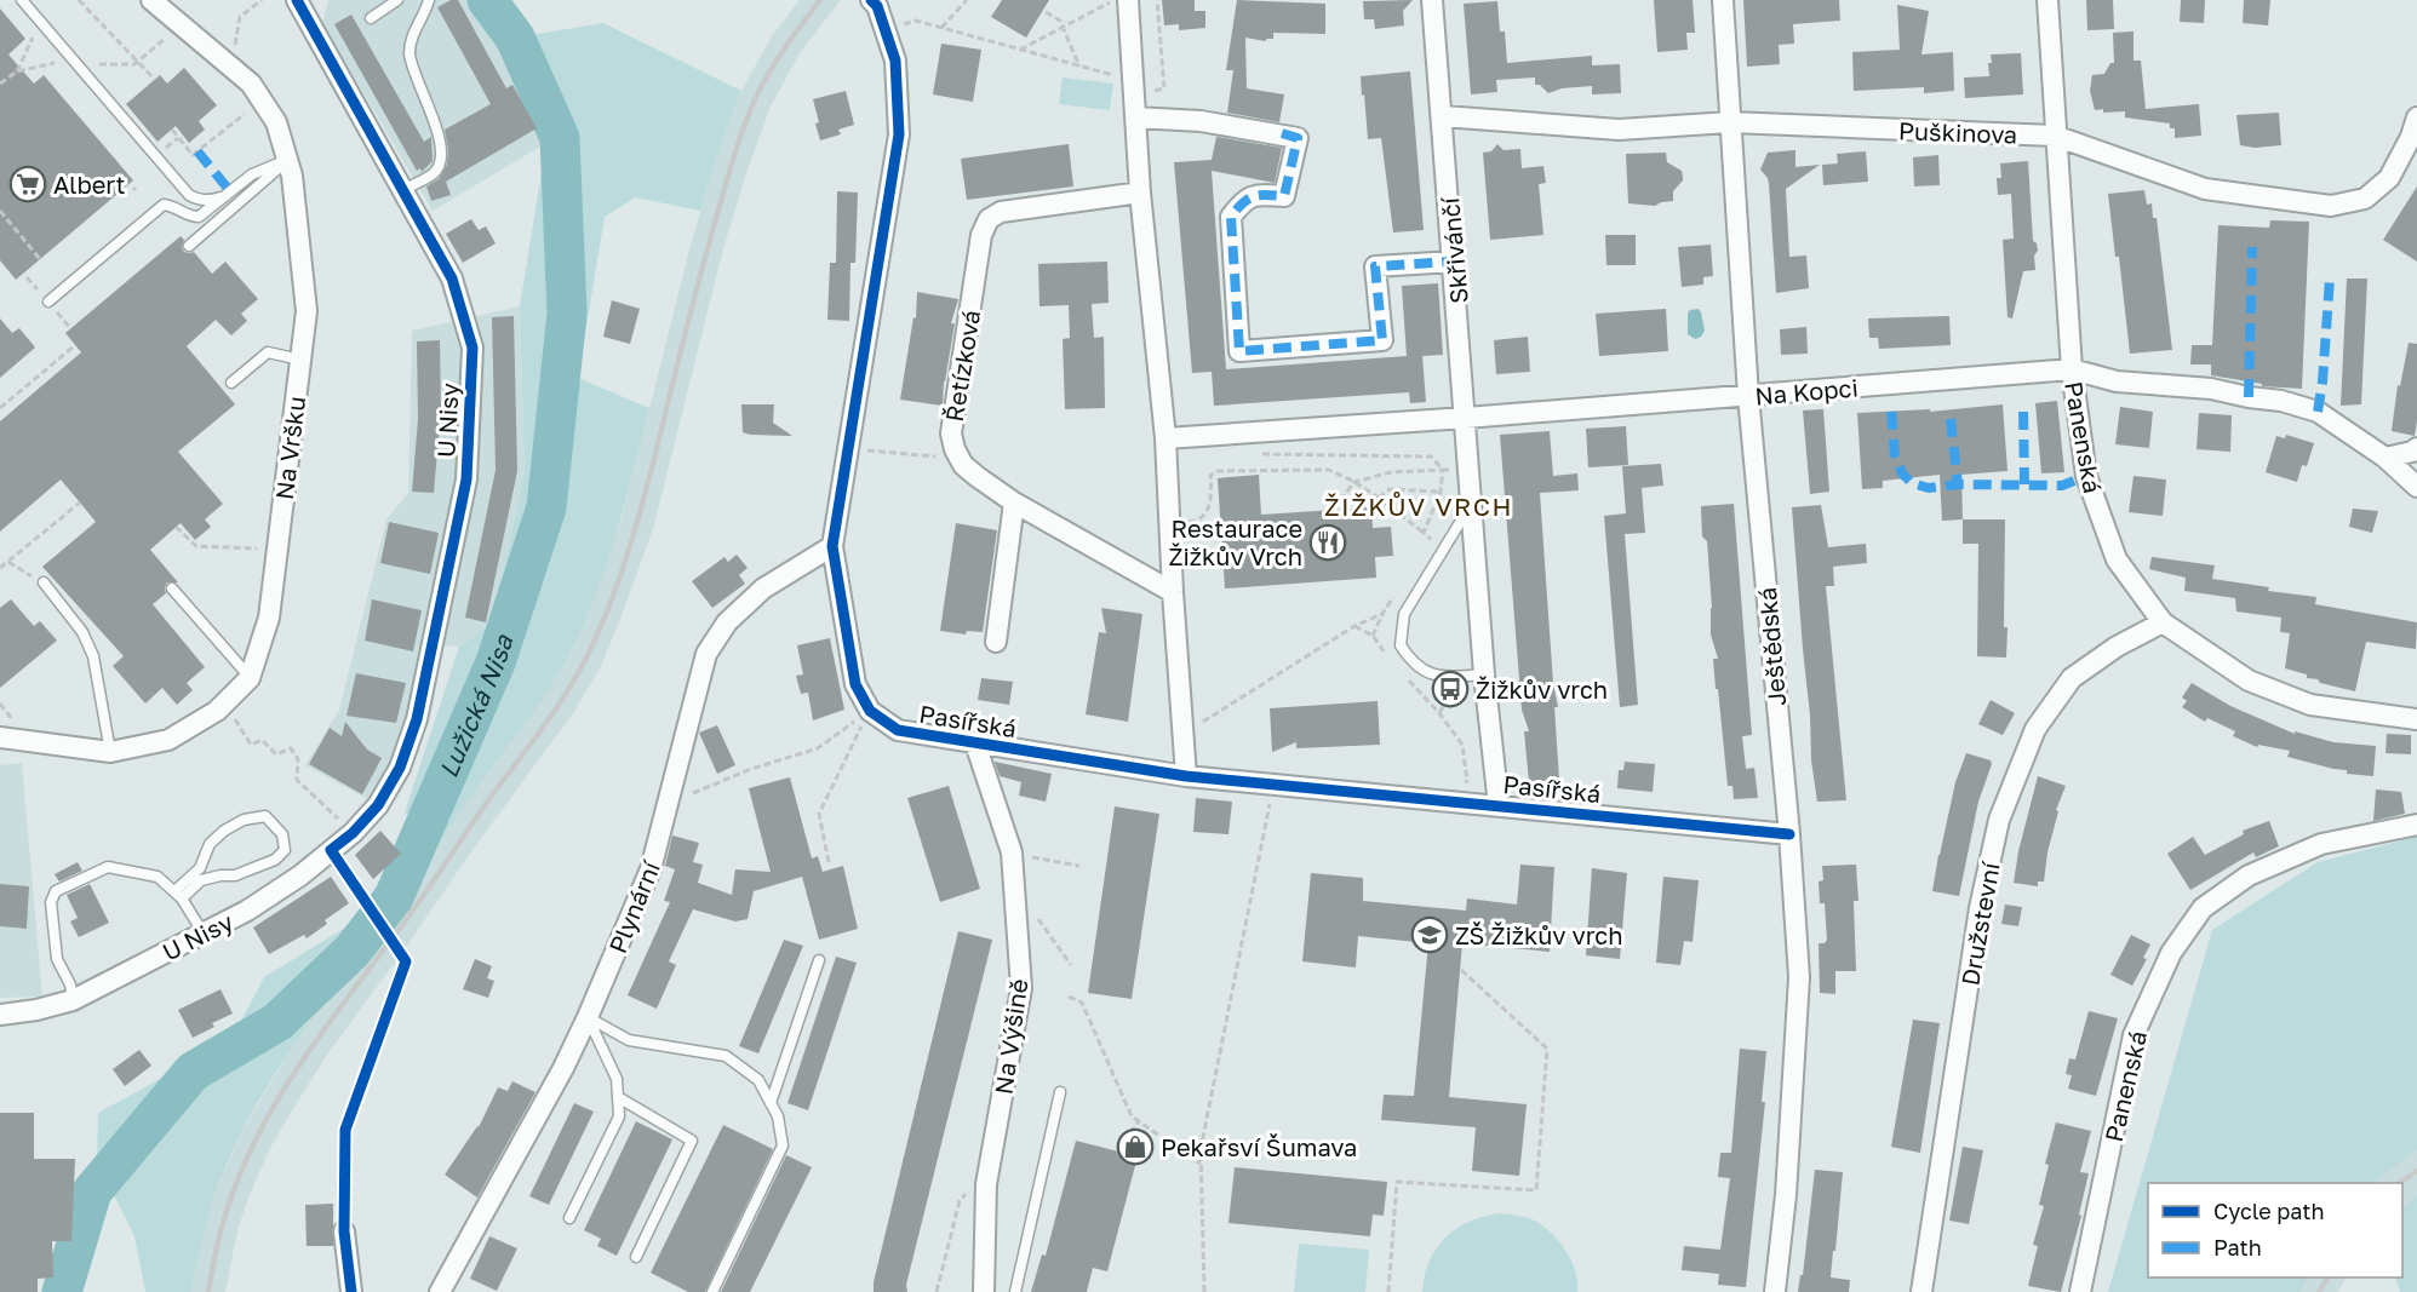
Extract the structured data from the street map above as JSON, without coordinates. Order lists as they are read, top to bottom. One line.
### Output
{"streets":{"street":["Puškinova","Skřivánčí","Řetízková","Na Kopci","U Nisy","Panenská","Na Vršku","Ještědská","Pasířská","Plynární","Družstevní","Na Výšině"]},"crossings":[["Puškinova","Skřivánčí"],["Puškinova","Panenská"],["Puškinova","Ještědská"],["Skřivánčí","Na Kopci"],["Skřivánčí","Pasířská"],["Na Kopci","Panenská"],["Na Kopci","Ještědská"],["Panenská","Družstevní"],["Ještědská","Pasířská"],["Pasířská","Na Výšině"]],"districts":["ŽIŽKŮV VRCH"],"water":["Lužická Nisa"],"places":{"supermarket":["Albert"],"restaurant":["Restaurace Žižkův Vrch"],"bus stop":["Žižkův vrch"],"school or university":["ZŠ Žižkův vrch"],"shop":["Pekařsví Šumava"]},"legend":["Cycle path","Path"]}
